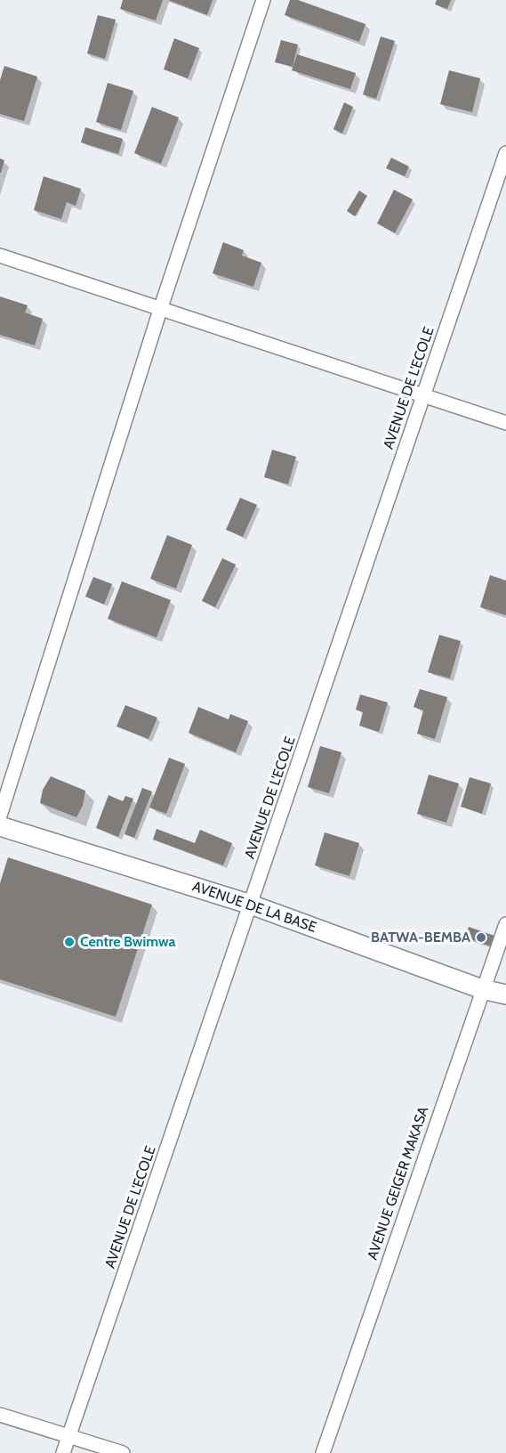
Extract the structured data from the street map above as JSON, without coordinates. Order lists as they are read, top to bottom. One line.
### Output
{"streets":{"main road":["AVENUE DE LA BASE"],"street":["AVENUE DE L'ECOLE","AVENUE GEIGER MAKASA"]},"crossings":[["AVENUE DE L'ECOLE","AVENUE DE LA BASE"],["AVENUE DE LA BASE","AVENUE GEIGER MAKASA"]],"places":["BATWA-BEMBA","Centre Bwimwa"]}
